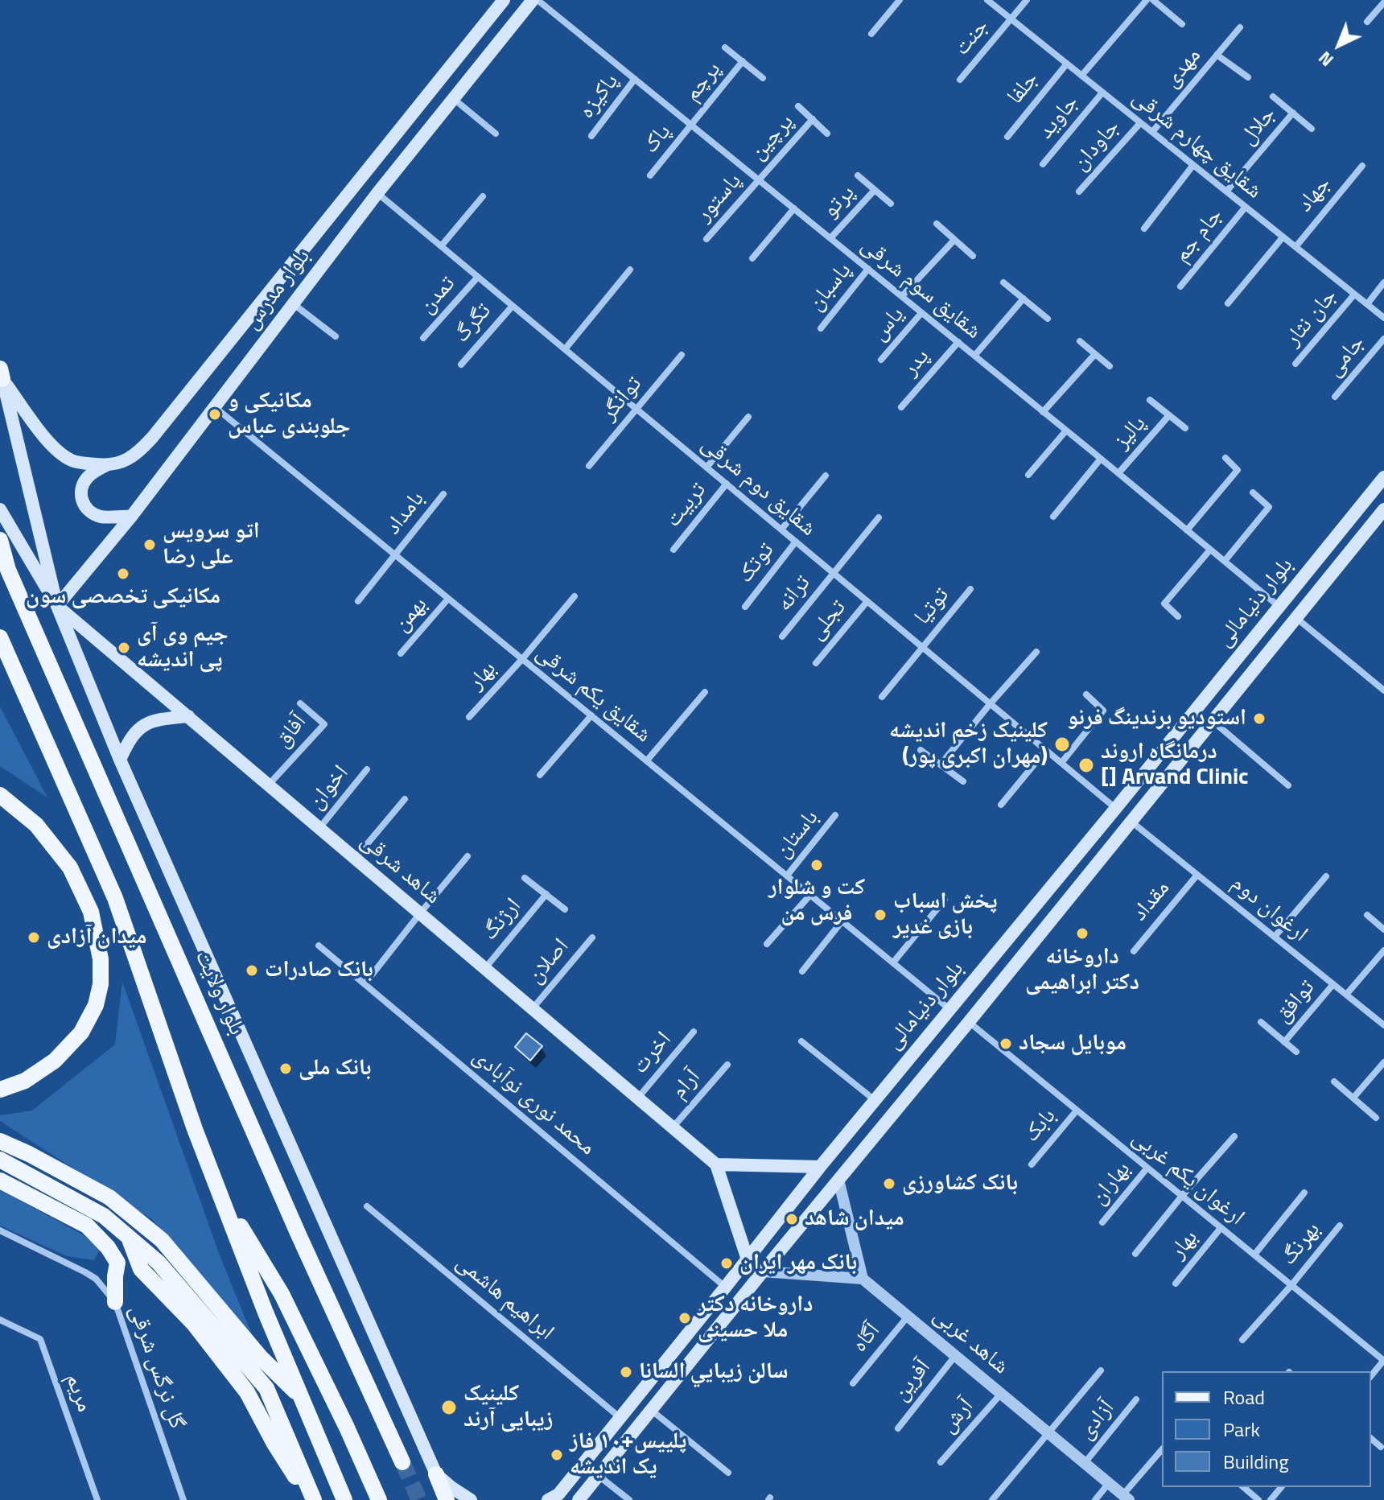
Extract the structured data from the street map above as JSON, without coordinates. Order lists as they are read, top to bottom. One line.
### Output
{"streets":{"main road":["بلوار مدرس","بلوار دنیامالی","شاهد شرقی","بلوار ولایت"],"street":["جنت","مهدی","پرچم","جلفا","پاکیزه","جاوید","جلال","پرچین","پاک","شقایق چهارم شرقی","جاودان","جهاد","پاستور","پرتو","جام جم","پاسبان","شقایق سوم شرقی","تمدن","جان نثار","تگرگ","یاس","جامی","پدر","توانگر","پالیز","شقایق دوم شرقی","تربیت","بامداد","توتک","ترانه","توتیا","بهمن","تجلی","بهار","شقایق یکم شرقی","آفاق","اخوان","باستان","مقداد","ارغوان دوم","ارژنگ","اصلان","توافق","اخرت","آرام","محمد نوری نوآبادی","بابک","ارغوان یکم غربی","بهاران","بهرنگ","ابراهیم هاشمی","آگاه","شاهد غربی","گل نرگس شرقی","آفرین","مریم","آرش","آزادی"]},"crossings":[["جنت","شقایق چهارم شرقی"],["مهدی","شقایق چهارم شرقی"],["پرچم","پاک"],["پرچم","شقایق سوم شرقی"],["جلفا","شقایق چهارم شرقی"],["پاکیزه","شقایق سوم شرقی"],["جاوید","شقایق چهارم شرقی"],["جلال","شقایق چهارم شرقی"],["پرچین","پاستور"],["پرچین","شقایق سوم شرقی"],["پاک","شقایق سوم شرقی"],["شقایق چهارم شرقی","جاودان"],["شقایق چهارم شرقی","جهاد"],["شقایق چهارم شرقی","جام جم"],["شقایق چهارم شرقی","جان نثار"],["پاستور","شقایق سوم شرقی"],["پرتو","شقایق سوم شرقی"],["پاسبان","شقایق سوم شرقی"],["شقایق سوم شرقی","یاس"],["شقایق سوم شرقی","پدر"],["شقایق سوم شرقی","پالیز"],["شقایق سوم شرقی","بلوار دنیامالی"],["بلوار مدرس","شقایق دوم شرقی"],["بلوار مدرس","شقایق یکم شرقی"],["بلوار مدرس","شاهد شرقی"],["بلوار مدرس","بلوار ولایت"],["تمدن","شقایق دوم شرقی"],["تگرگ","شقایق دوم شرقی"],["توانگر","شقایق دوم شرقی"],["شقایق دوم شرقی","تربیت"],["شقایق دوم شرقی","توتک"],["شقایق دوم شرقی","ترانه"],["شقایق دوم شرقی","بلوار دنیامالی"],["شقایق دوم شرقی","توتیا"],["شقایق دوم شرقی","تجلی"],["بامداد","شقایق یکم شرقی"],["بلوار دنیامالی","شقایق یکم شرقی"],["بلوار دنیامالی","ارغوان دوم"],["بلوار دنیامالی","محمد نوری نوآبادی"],["بلوار دنیامالی","ارغوان یکم غربی"],["بلوار دنیامالی","ابراهیم هاشمی"],["بهمن","شقایق یکم شرقی"],["بهار","شقایق یکم شرقی"],["بهار","ارغوان یکم غربی"],["شقایق یکم شرقی","باستان"],["آفاق","شاهد شرقی"],["اخوان","شاهد شرقی"],["شاهد شرقی","ارژنگ"],["شاهد شرقی","اصلان"],["شاهد شرقی","بلوار ولایت"],["شاهد شرقی","اخرت"],["شاهد شرقی","آرام"],["مقداد","ارغوان دوم"],["ارغوان دوم","توافق"],["بابک","ارغوان یکم غربی"],["ارغوان یکم غربی","بهاران"],["ارغوان یکم غربی","بهرنگ"],["آگاه","شاهد غربی"],["شاهد غربی","آفرین"],["شاهد غربی","آرش"],["شاهد غربی","آزادی"]],"places":["مکانیکی و جلوبندی عباس","اتو سرویس علی رضا","مکانیکی تخصصی سون","جیم وی آی پی اندیشه","استودیو برندینگ فرنو","کلینیک زخم اندیشه (مهران اکبری پور)","درمانگاه اروند [] Arvand Clinic","کت و شلوار فرس من","پخش اسباب بازی غدیر","داروخانه دکتر ابراهیمی","میدان آزادی","بانک صادرات","موبایل سجاد","بانک ملی","بانک کشاورزی","میدان شاهد","بانک مهر ایران","داروخانه دکتر ملا حسینی","سالن زيبايي السانا","کلینیک زیبایی آرند","پلییس+١٠ فاز یک اندیشه"],"legend":["Road","Park","Building"],"north":"bottom left"}
